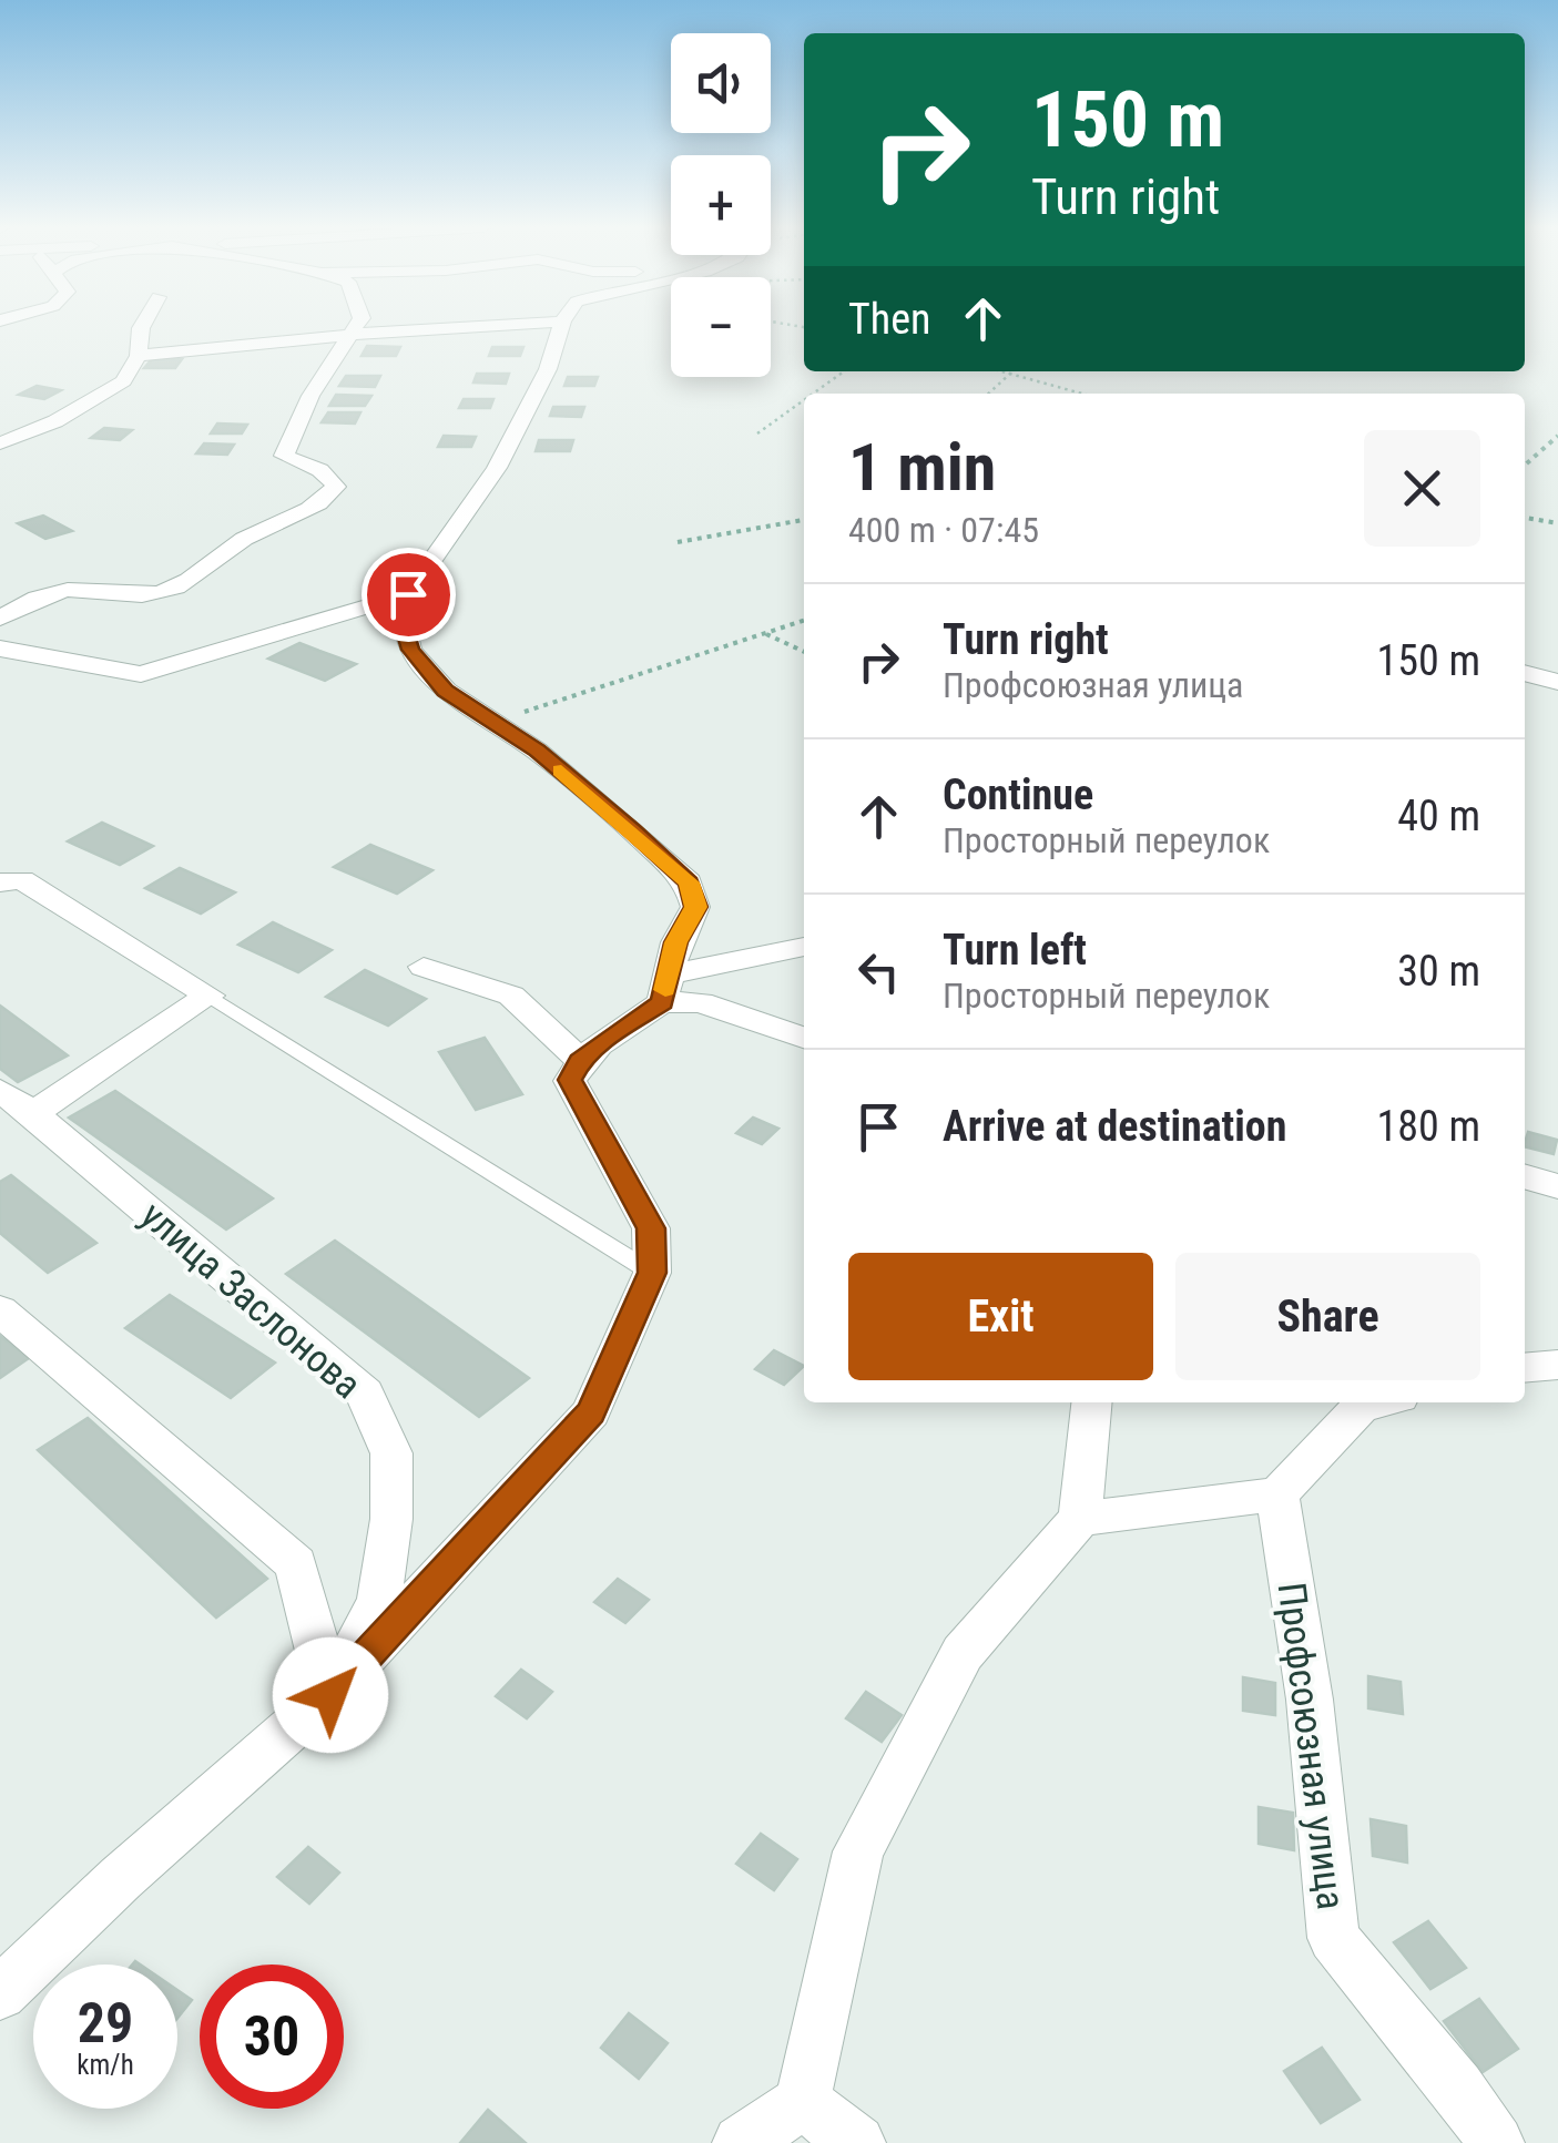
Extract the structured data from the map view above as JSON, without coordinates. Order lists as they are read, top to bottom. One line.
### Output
{"streets":{"street":["улица Заслонова","Профсоюзная улица"]},"page":{"map_buttons":["+","−"],"turn":["150 m","Turn right"],"then":"Then","heading":["1 min","400 m · 07:45"],"list":[{"name":"Turn right","note":"Профсоюзная улица","value":"150 m"},{"name":"Continue","note":"Просторный переулок","value":"40 m"},{"name":"Turn left","note":"Просторный переулок","value":"30 m"},{"name":"Arrive at destination","value":"180 m"}],"buttons":["Exit","Share"],"speed":"29 km/h","limit":"30"}}
